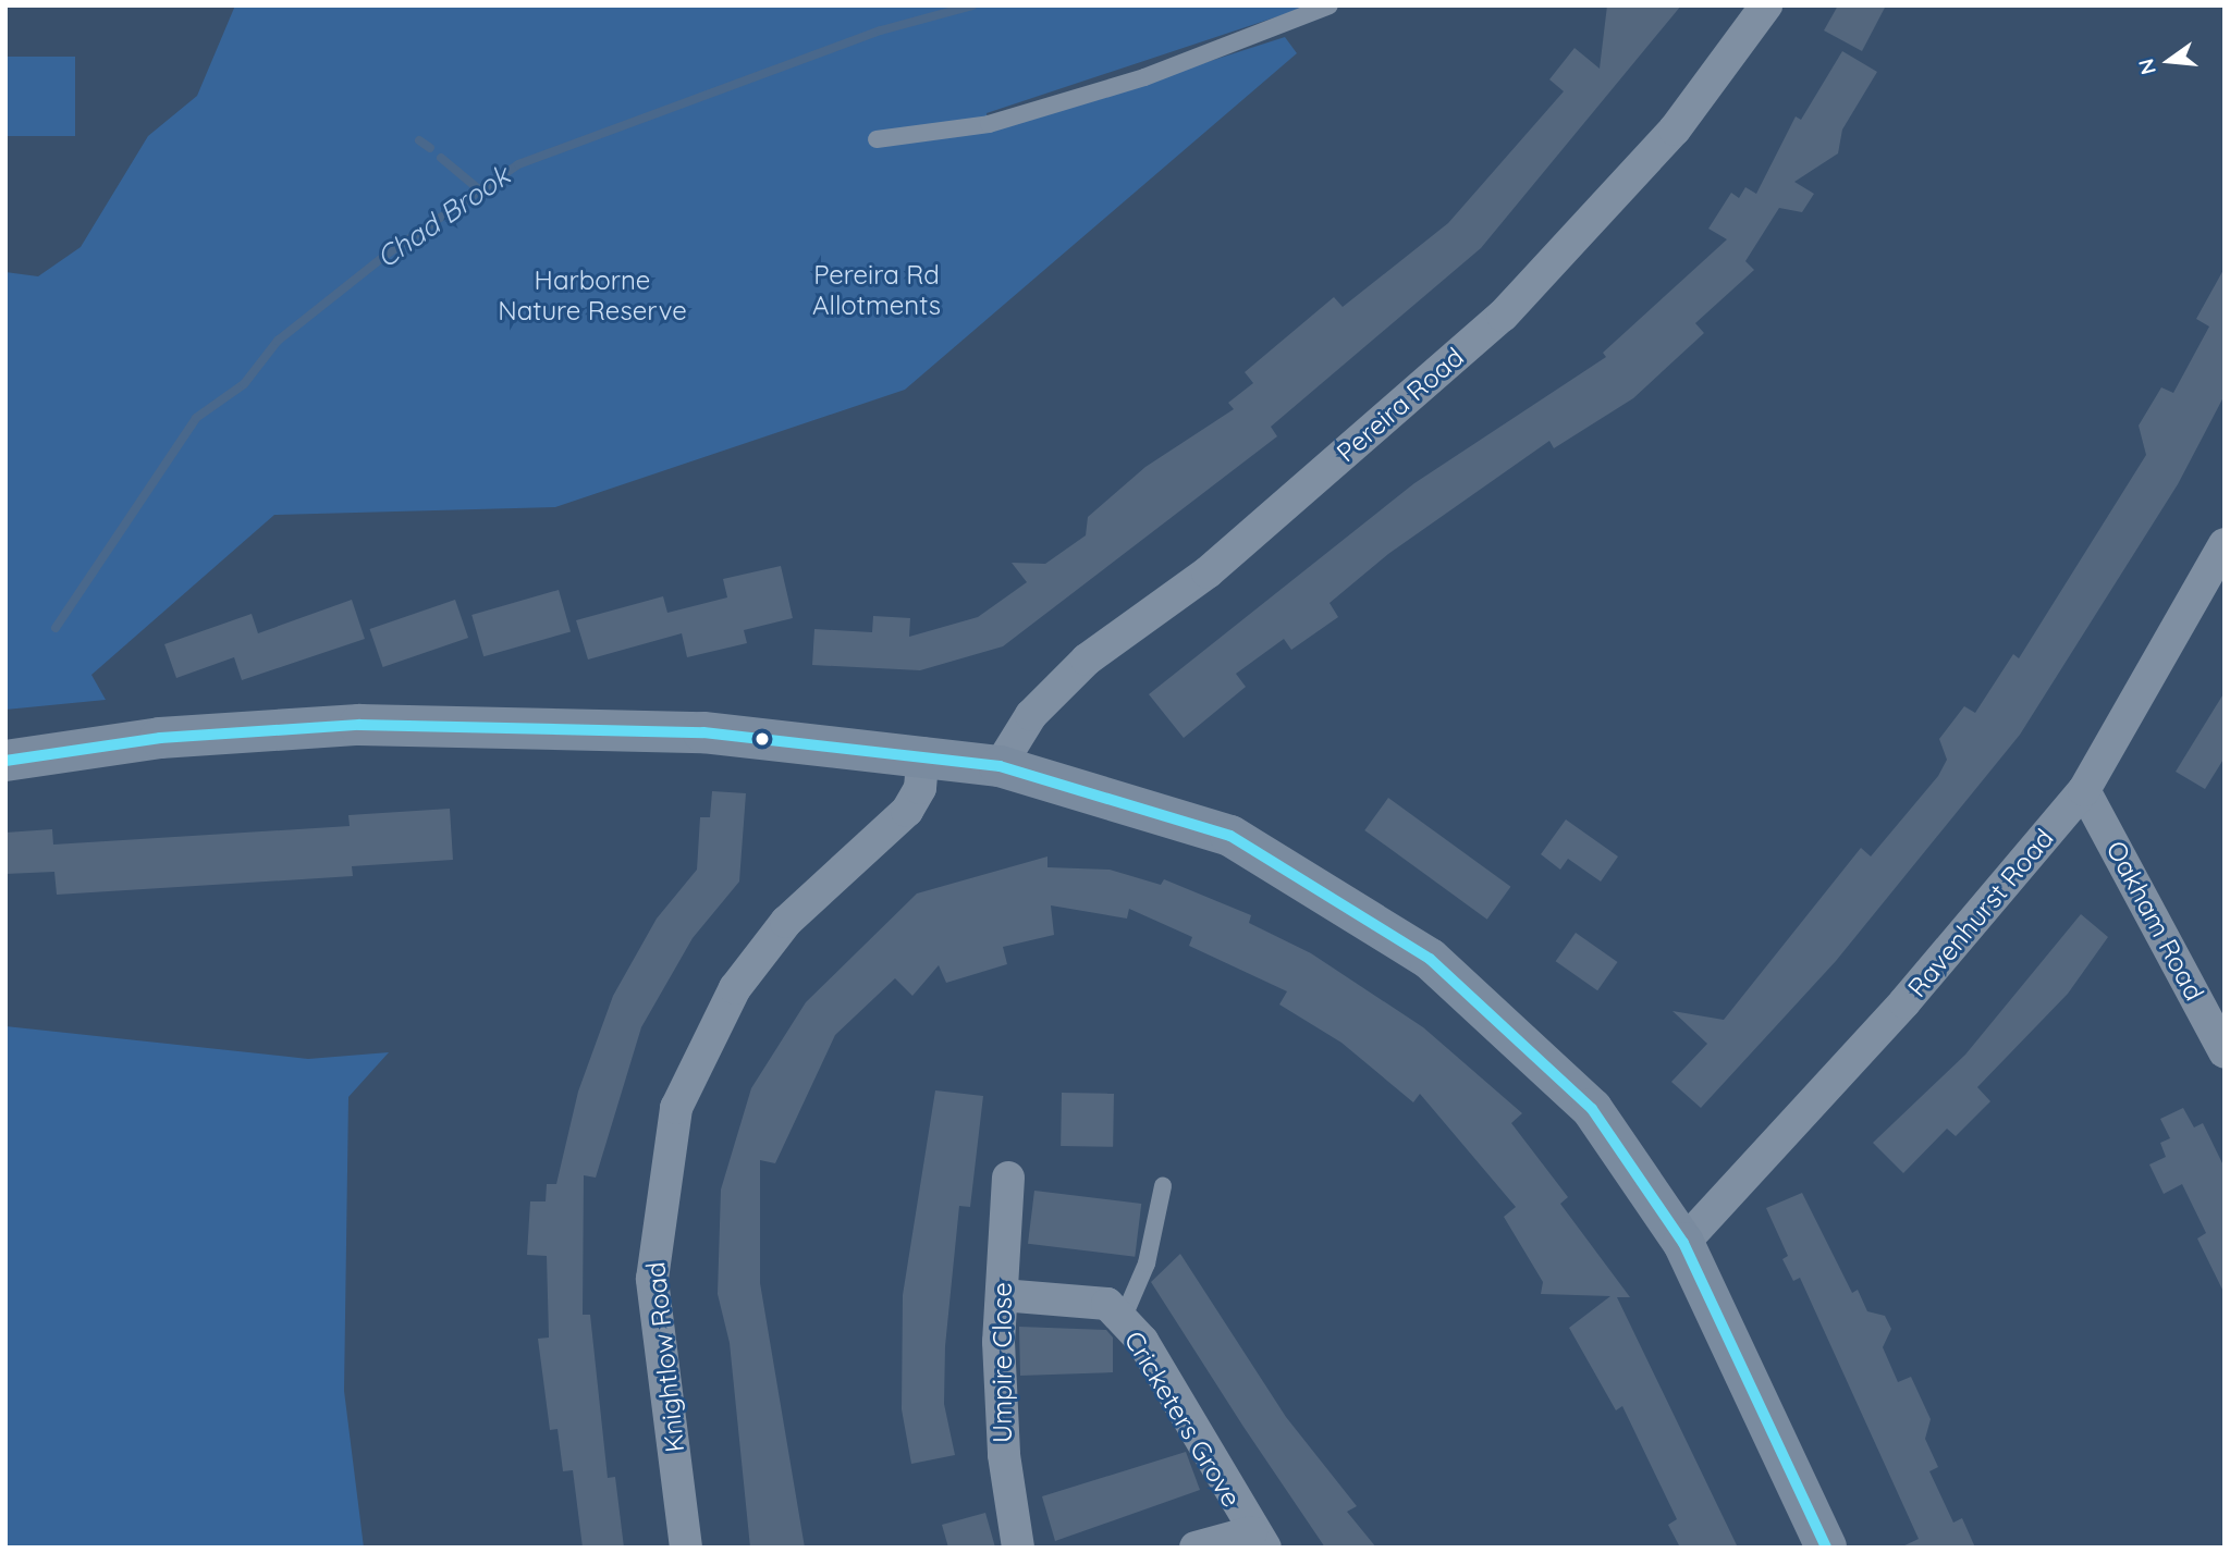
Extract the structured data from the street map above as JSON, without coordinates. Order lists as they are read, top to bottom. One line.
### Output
{"streets":{"street":["Pereira Road","Ravenhurst Road","Oakham Road","Knightlow Road","Umpire Close","Cricketers Grove"]},"crossings":[["Ravenhurst Road","Oakham Road"],["Umpire Close","Cricketers Grove"]],"water":["Chad Brook"],"parks":["Pereira Rd Allotments","Harborne Nature Reserve"],"north":"left"}
